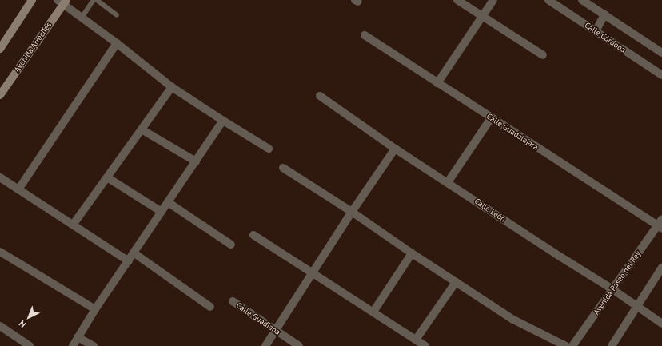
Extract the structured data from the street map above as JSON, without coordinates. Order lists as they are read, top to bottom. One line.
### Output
{"streets":{"main road":["Avenida Arrecifes"],"street":["Calle Córdoba","Calle Guadalajara","Calle León","Avenida Paseo del Rey","Calle Guadiana"]},"crossings":[["Calle Guadalajara","Avenida Paseo del Rey"],["Calle León","Avenida Paseo del Rey"]],"north":"bottom left"}
